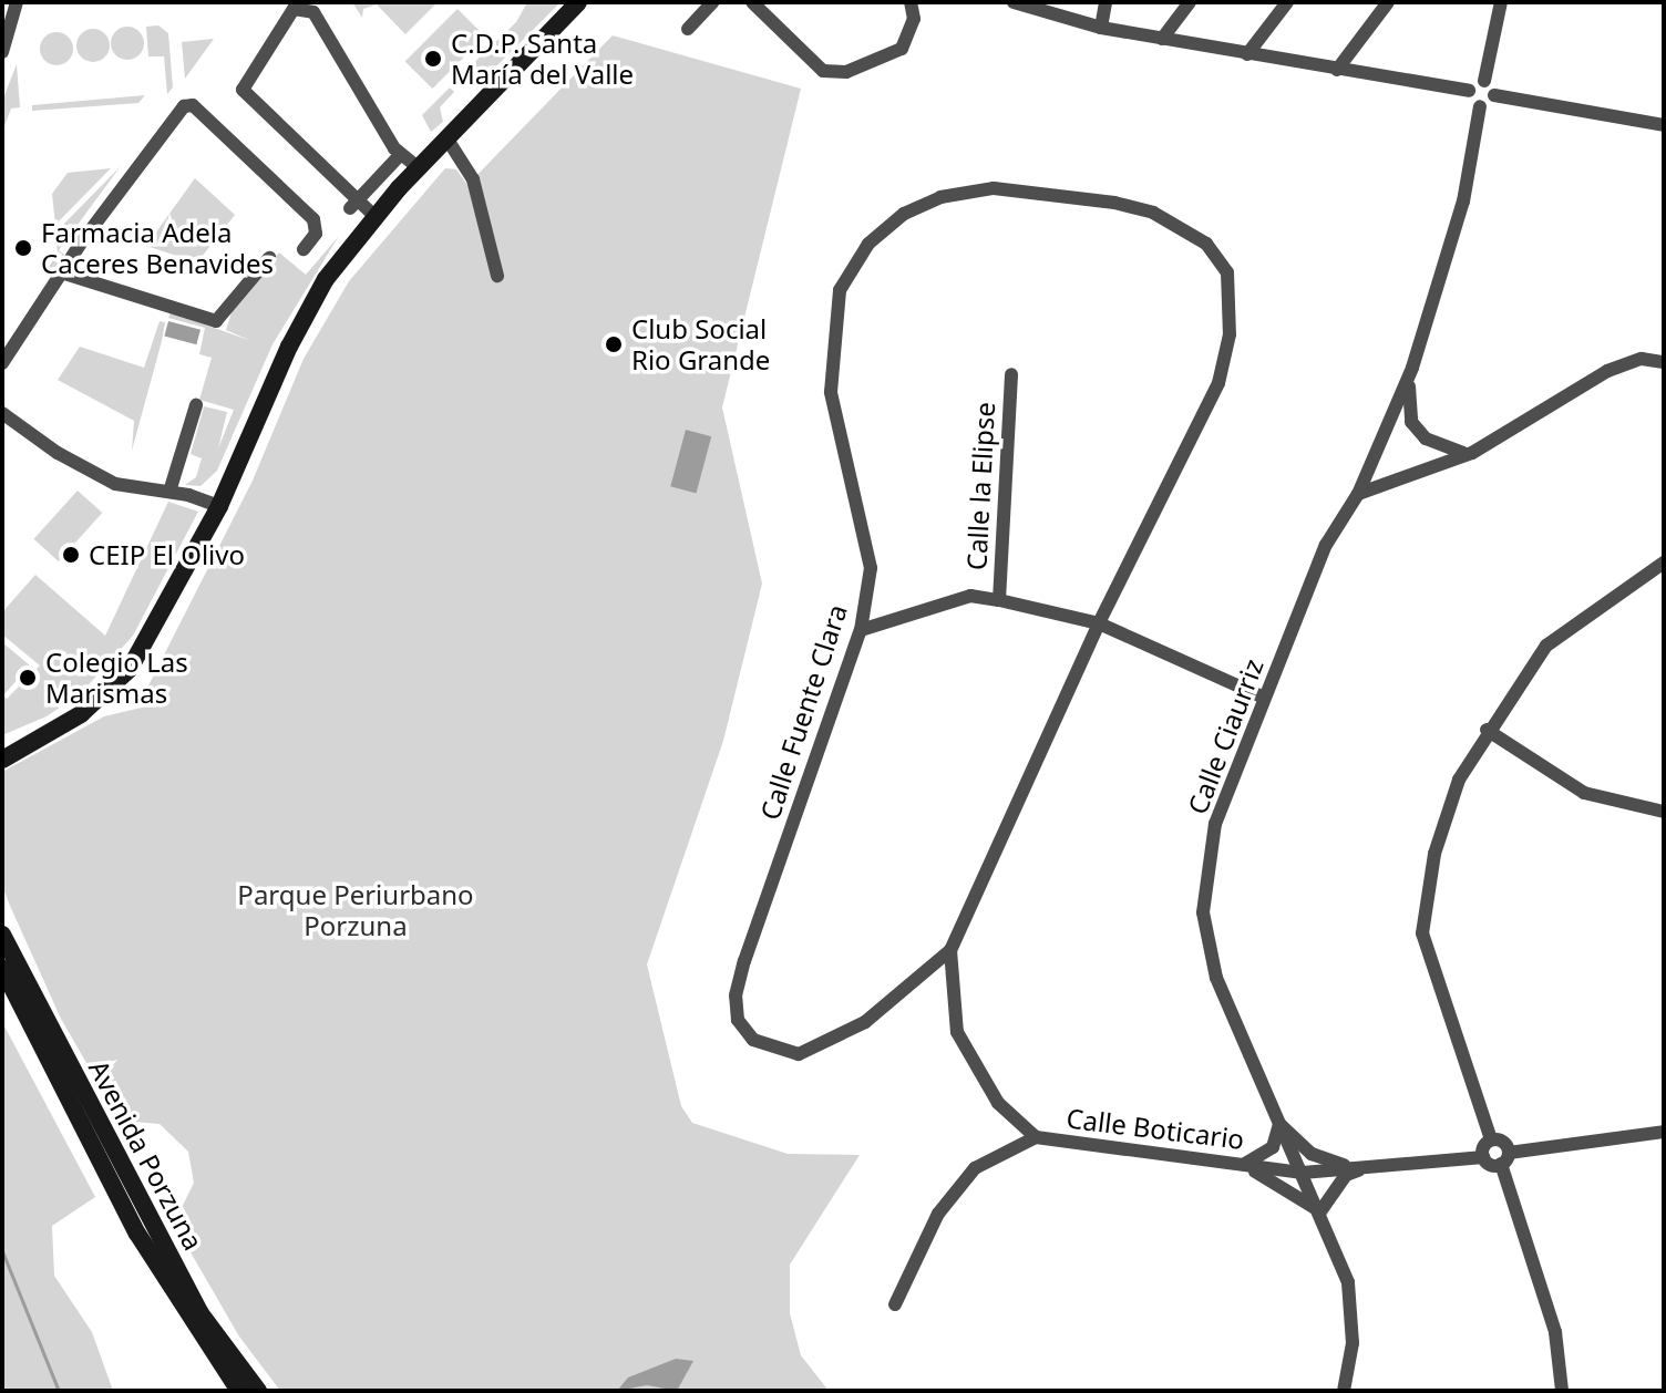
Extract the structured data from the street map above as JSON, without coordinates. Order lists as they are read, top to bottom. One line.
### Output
{"streets":{"street":["Calle la Elipse","Calle Fuente Clara","Calle Ciaurriz","Calle Boticario","Avenida Porzuna"]},"crossings":[["Calle Fuente Clara","Calle Boticario"],["Calle Ciaurriz","Calle Boticario"]],"parks":["Parque Periurbano Porzuna"],"places":["C.D.P. Santa María del Valle","Farmacia Adela Caceres Benavides","Club Social Rio Grande","CEIP El Olivo","Colegio Las Marismas"]}
